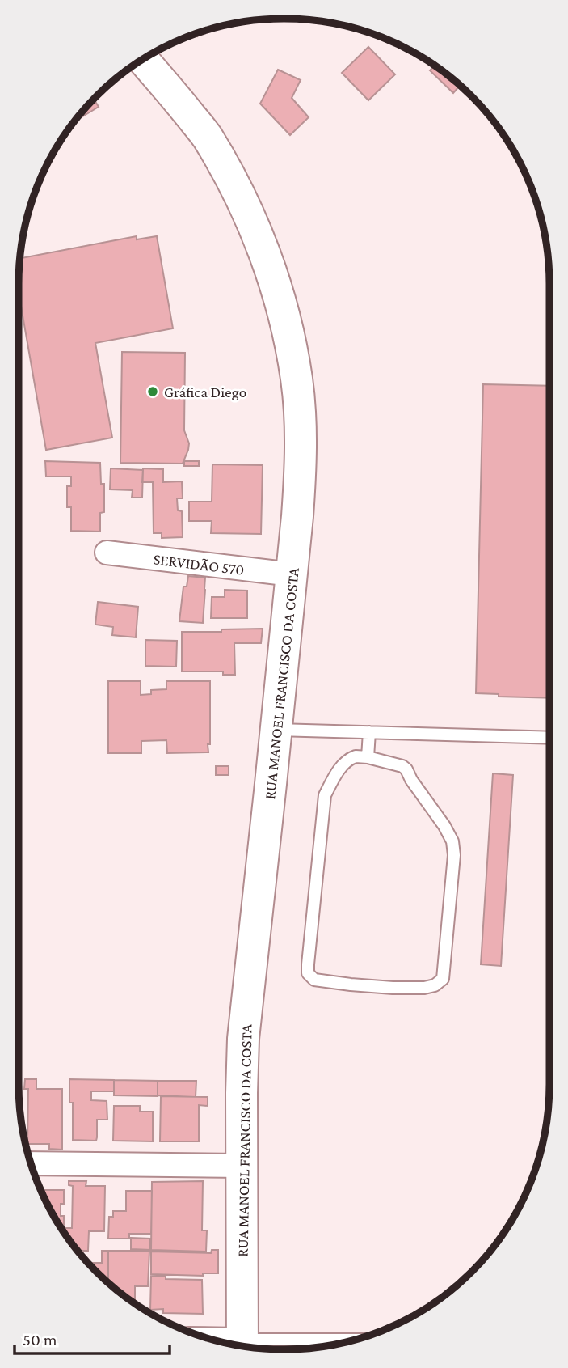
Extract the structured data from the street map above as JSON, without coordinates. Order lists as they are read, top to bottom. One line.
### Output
{"streets":{"main road":["RUA MANOEL FRANCISCO DA COSTA"],"street":["SERVIDÃO 570"]},"crossings":[["SERVIDÃO 570","RUA MANOEL FRANCISCO DA COSTA"]],"places":["Gráfica Diego"],"scale_bar":"50 m"}
